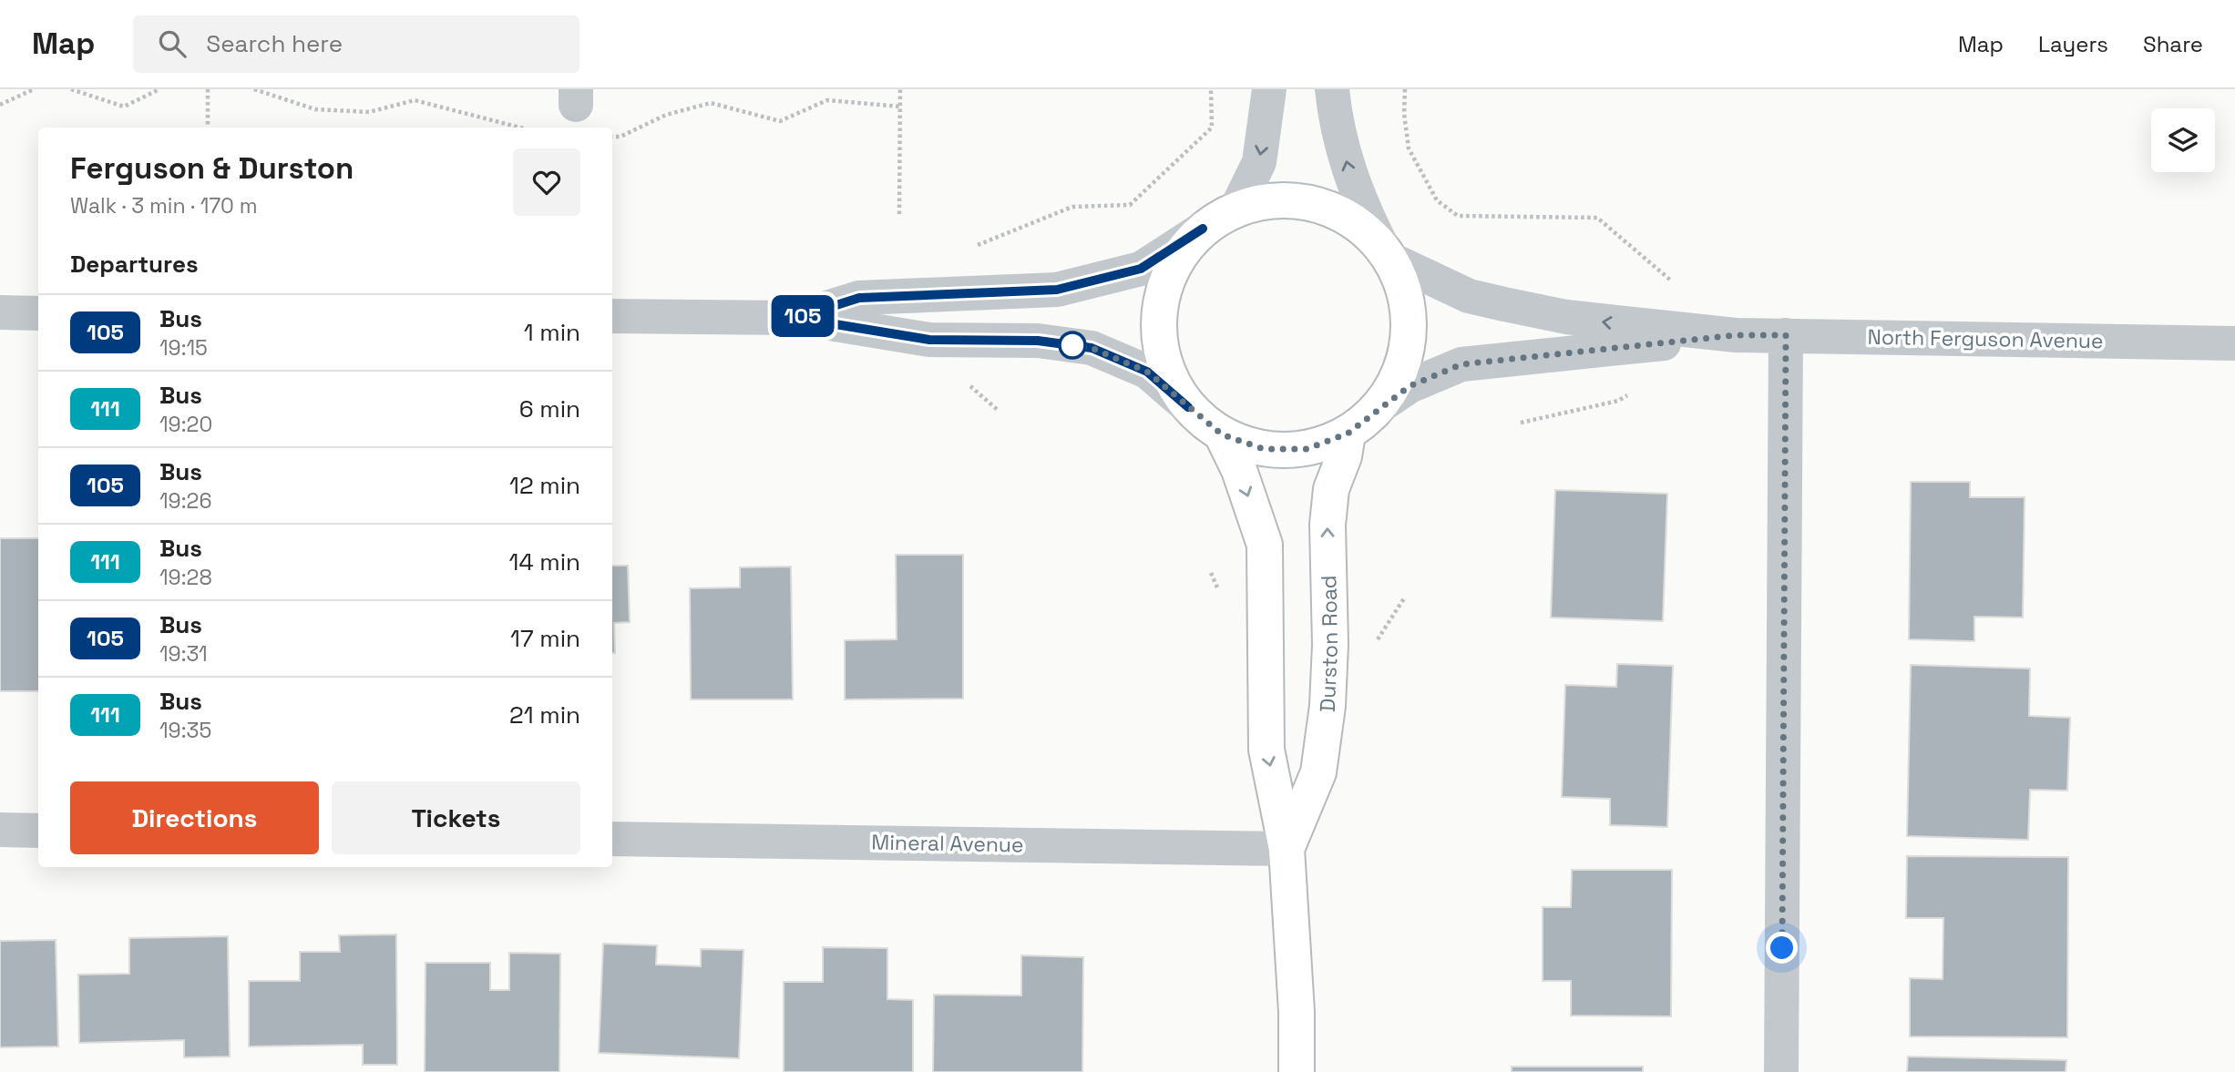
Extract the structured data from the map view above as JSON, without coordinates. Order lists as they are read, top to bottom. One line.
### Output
{"streets":{"main road":["Durston Road"],"street":["North Ferguson Avenue","Mineral Avenue"]},"crossings":[["Durston Road","Mineral Avenue"]],"lines":["bus line 105"],"page":{"header":"Map","search":"Search here","nav":["Map","Layers","Share"],"on_map":"105","heading":[["Ferguson & Durston","Walk · 3 min · 170 m"],"Departures"],"list":[{"mark":"105","name":"Bus","note":"19:15","value":"1 min"},{"mark":"111","name":"Bus","note":"19:20","value":"6 min"},{"mark":"105","name":"Bus","note":"19:26","value":"12 min"},{"mark":"111","name":"Bus","note":"19:28","value":"14 min"},{"mark":"105","name":"Bus","note":"19:31","value":"17 min"},{"mark":"111","name":"Bus","note":"19:35","value":"21 min"}],"buttons":["Directions","Tickets"]}}
